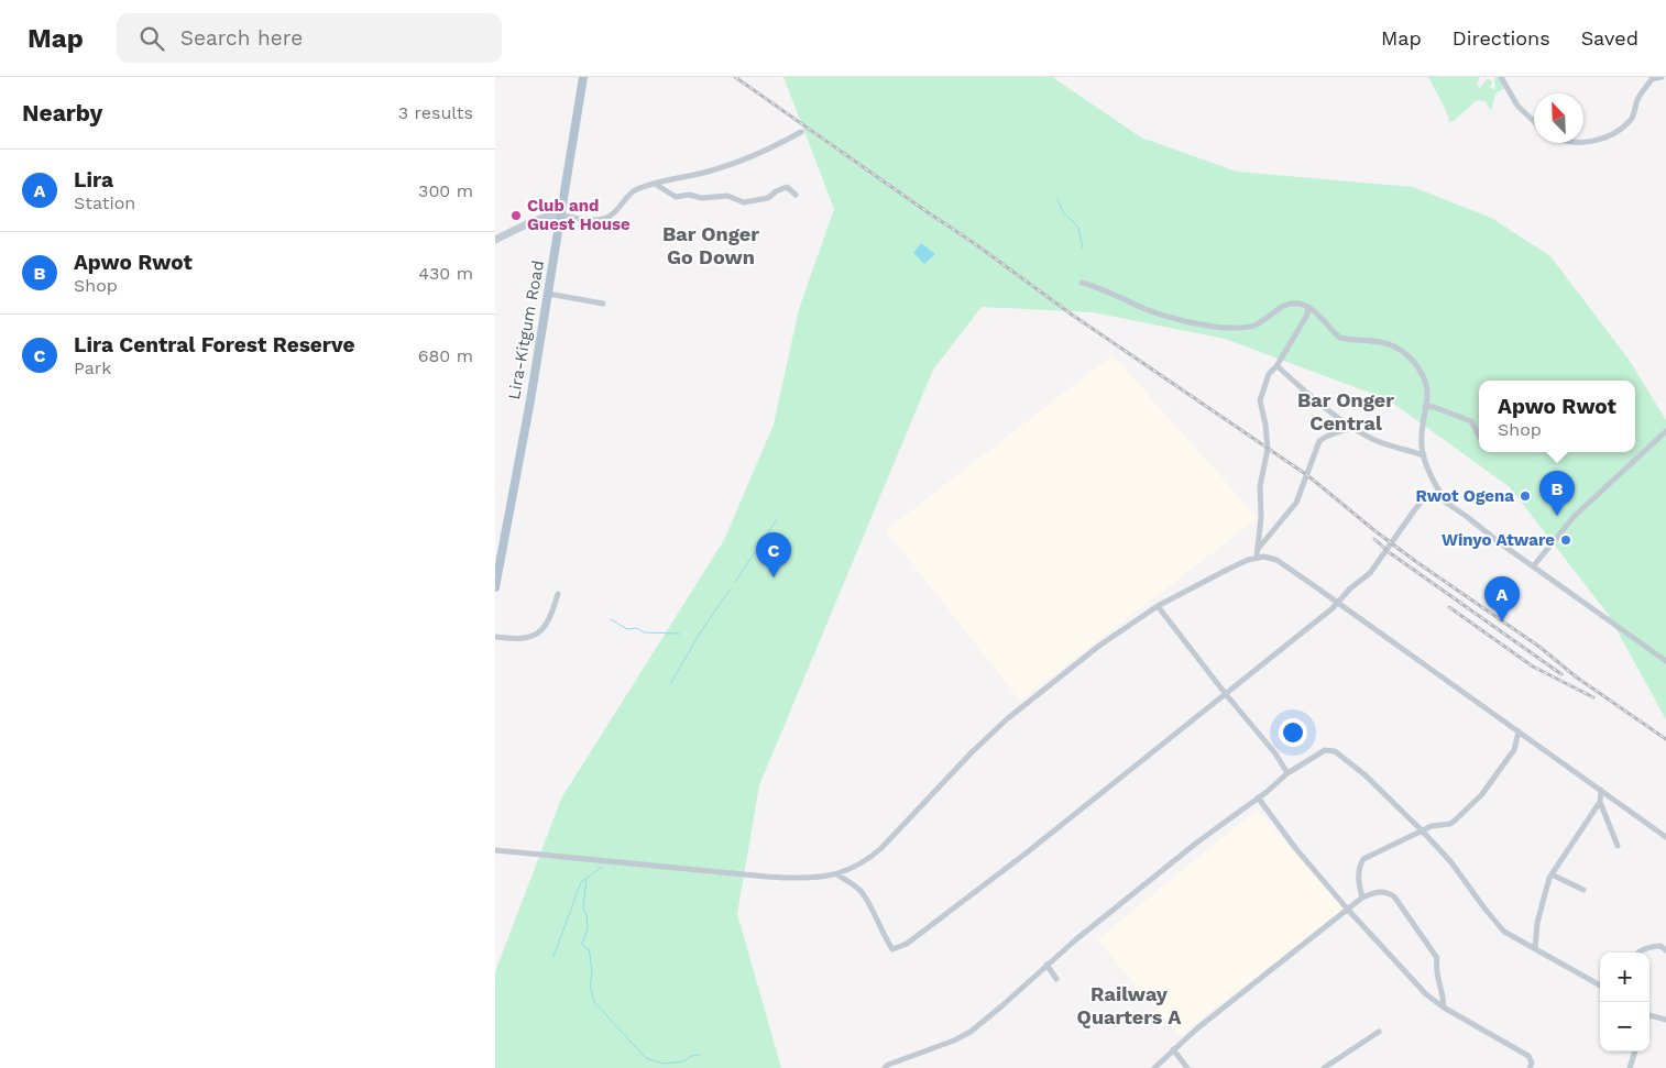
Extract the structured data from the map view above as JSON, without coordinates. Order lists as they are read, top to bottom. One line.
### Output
{"streets":{"main road":["Lira-Kitgum Road"]},"districts":["Bar Onger Go Down","Bar Onger Central","Railway Quarters A"],"places":["Club and Guest House","Rwot Ogena","Winyo Atware"],"north":"top left","page":{"header":"Map","search":"Search here","nav":["Map","Directions","Saved"],"heading":["Nearby","3 results"],"list":[{"mark":"A","name":"Lira","note":"Station","value":"300 m"},{"mark":"B","name":"Apwo Rwot","note":"Shop","value":"430 m"},{"mark":"C","name":"Lira Central Forest Reserve","note":"Park","value":"680 m"}],"popup":["Apwo Rwot","Shop"],"pins":["B","C","A"],"map_buttons":["+","−"]}}
